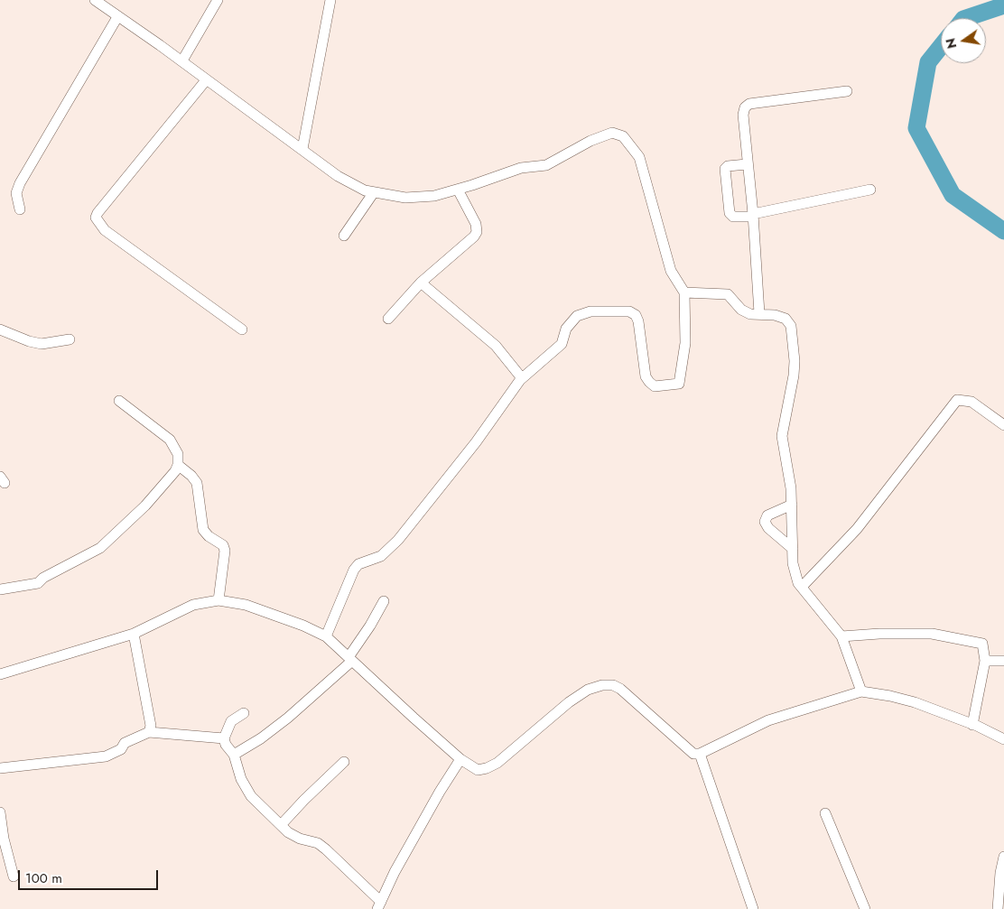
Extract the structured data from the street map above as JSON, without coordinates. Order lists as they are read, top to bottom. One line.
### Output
{"scale_bar":"100 m","north":"left"}
